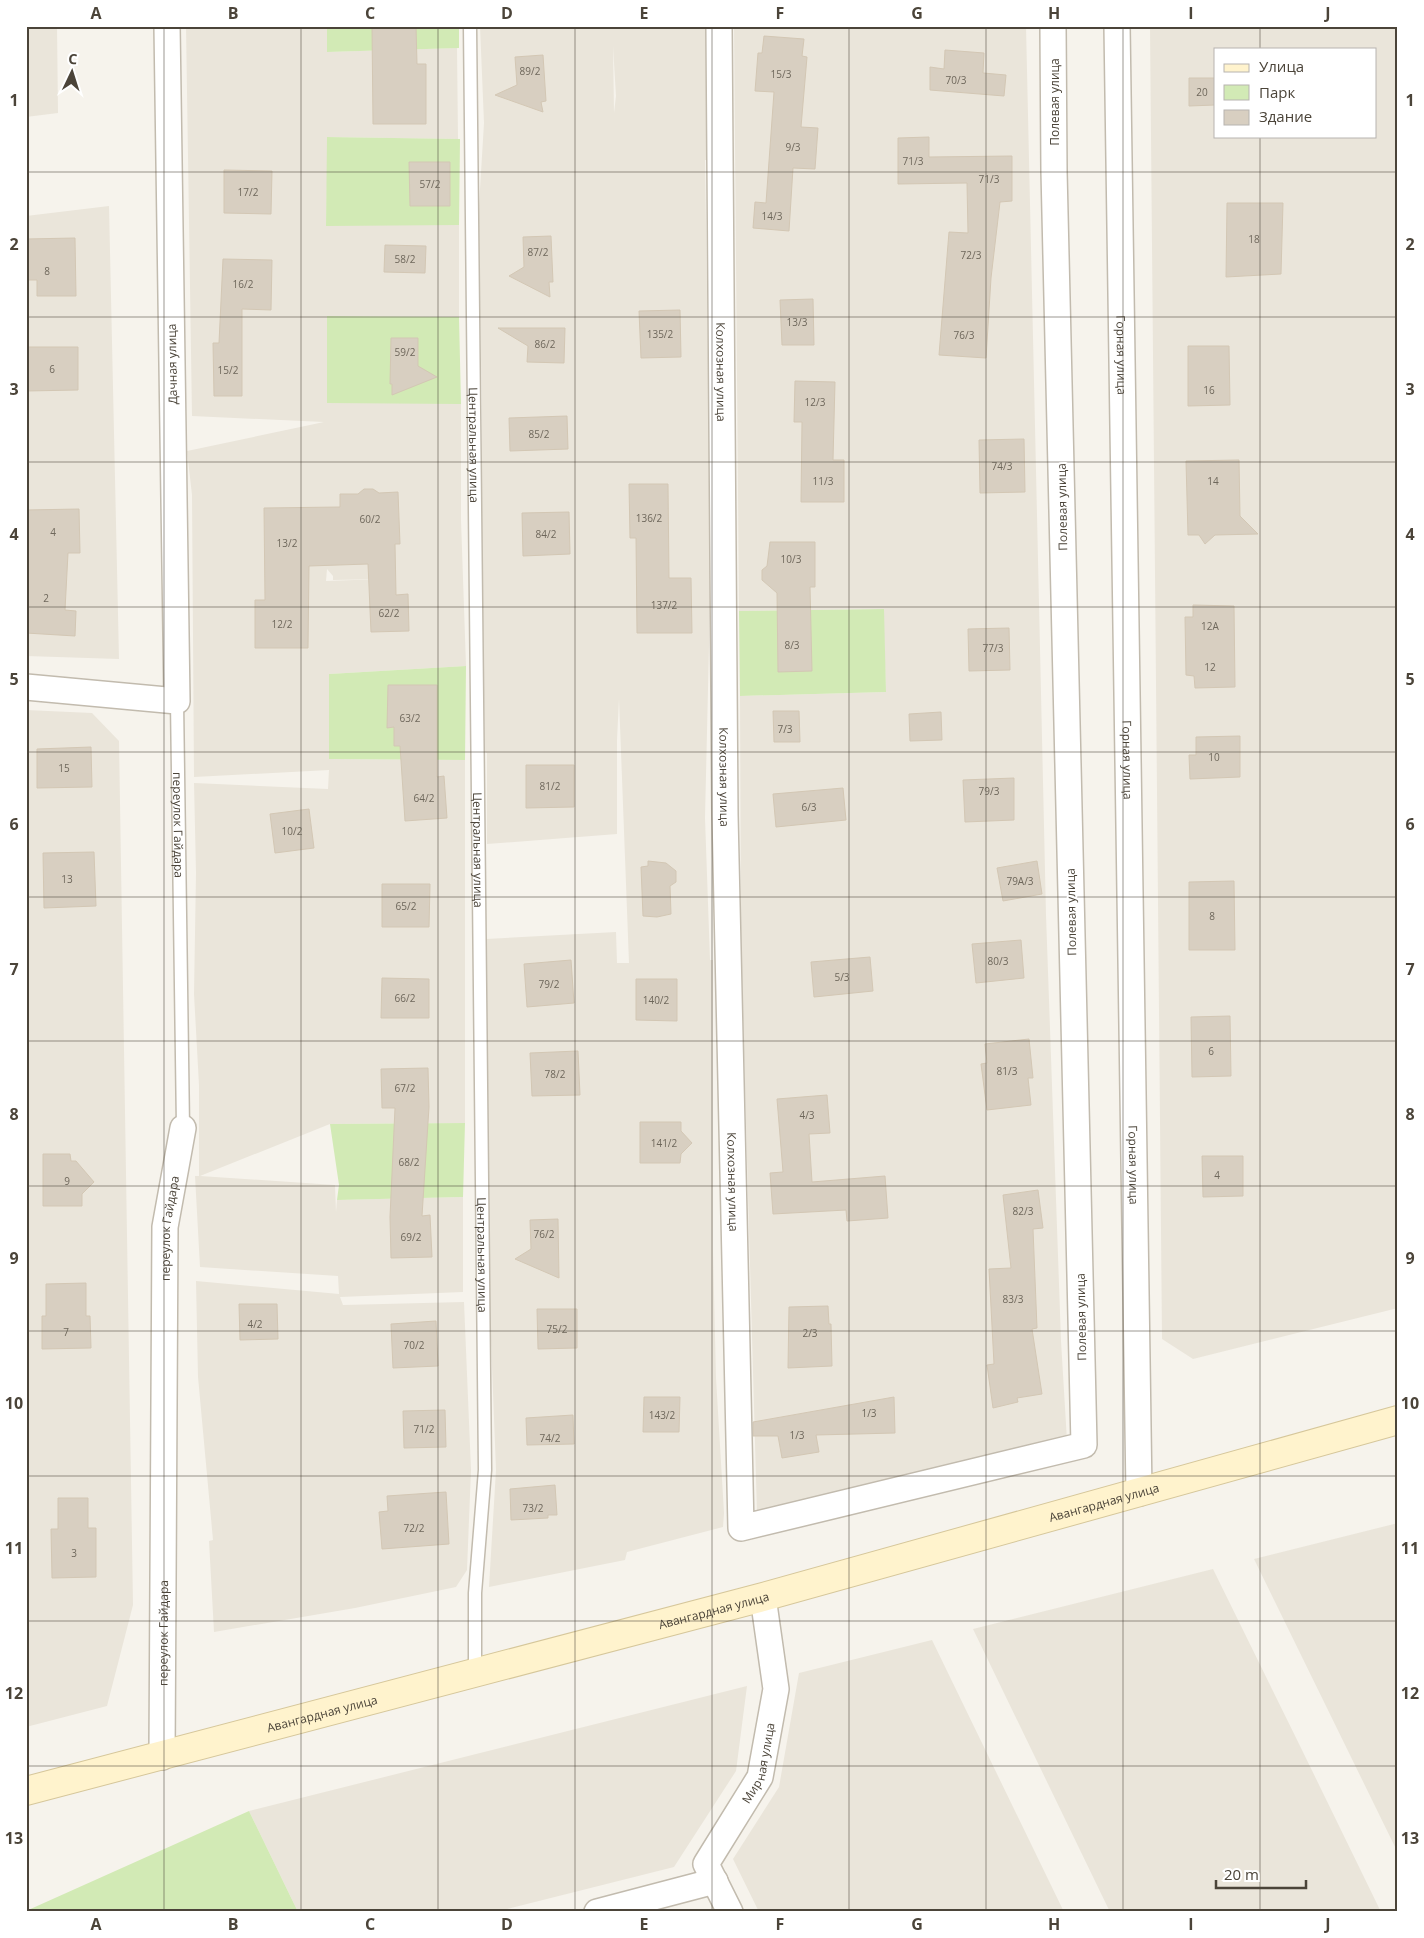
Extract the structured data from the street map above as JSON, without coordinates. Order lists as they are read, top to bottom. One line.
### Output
{"streets":{"main road":["Авангардная улица"],"street":["Полевая улица","Горная улица","Дачная улица","Колхозная улица","переулок Гайдара","Мирная улица"],"lane":["Центральная улица"]},"crossings":[["Полевая улица","Колхозная улица"],["Горная улица","Авангардная улица"],["Дачная улица","переулок Гайдара"],["Центральная улица","Авангардная улица"],["переулок Гайдара","Авангардная улица"],["Авангардная улица","Мирная улица"]],"house_numbers":["89/2","15/3","70/3","20","9/3","71/3","71/3","57/2","17/2","14/3","18","87/2","72/3","58/2","8","16/2","13/3","135/2","76/3","86/2","59/2","6","15/2","16","12/3","85/2","74/3","11/3","14","136/2","60/2","4","84/2","13/2","10/3","2","137/2","62/2","12/2","12А","8/3","77/3","12","63/2","7/3","10","15","81/2","79/3","64/2","6/3","10/2","13","79А/3","65/2","8","80/3","5/3","79/2","66/2","140/2","6","81/3","78/2","67/2","4/3","141/2","68/2","4","9","82/3","76/2","69/2","83/3","4/2","75/2","7","2/3","70/2","1/3","143/2","71/2","1/3","74/2","73/2","72/2","3"],"legend":["Улица","Парк","Здание"],"scale_bar":"20 m","north":"top","grid":{"columns":["A","B","C","D","E","F","G","H","I","J"],"rows":["1","2","3","4","5","6","7","8","9","10","11","12","13"]}}
